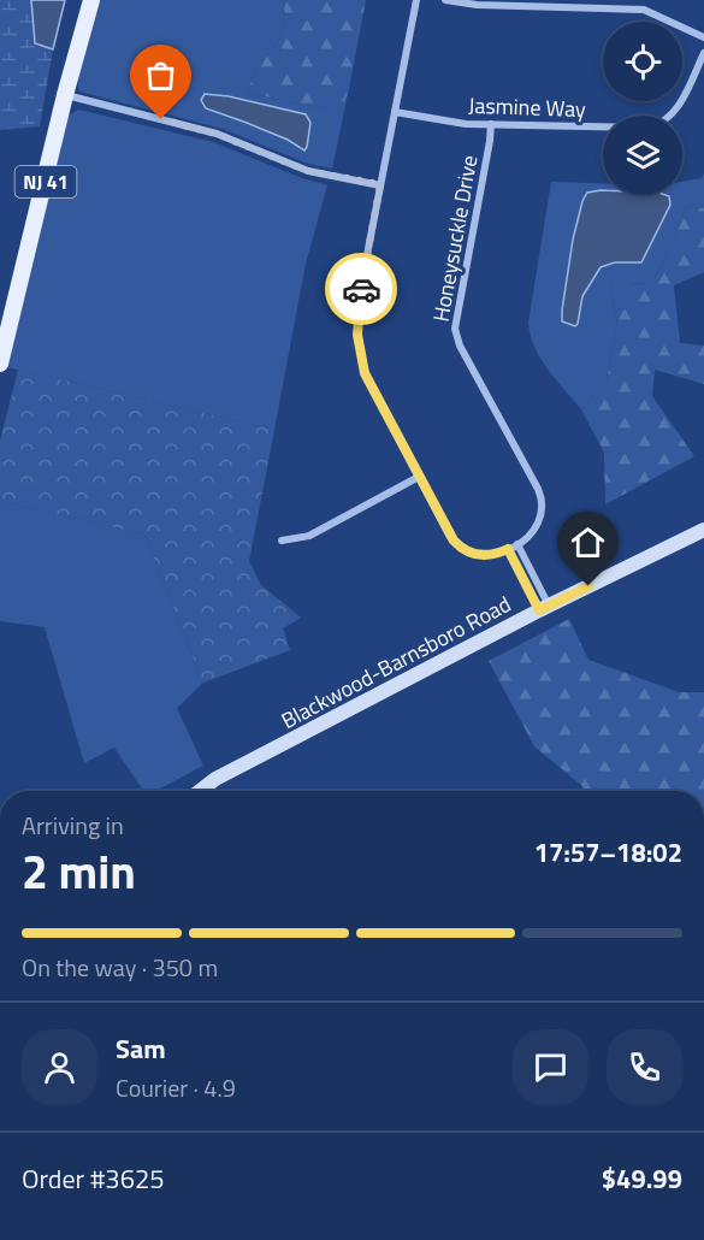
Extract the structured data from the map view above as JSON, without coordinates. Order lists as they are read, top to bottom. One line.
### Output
{"streets":{"main road":["NJ 41","Blackwood-Barnsboro Road"],"street":["Jasmine Way","Honeysuckle Drive"]},"crossings":[["Jasmine Way","Honeysuckle Drive"]],"page":{"heading":["2 min","Arriving in","17:57–18:02"],"panel":["Sam","Courier · 4.9","Order #3625","$49.99"],"bar":"On the way · 350 m"}}
